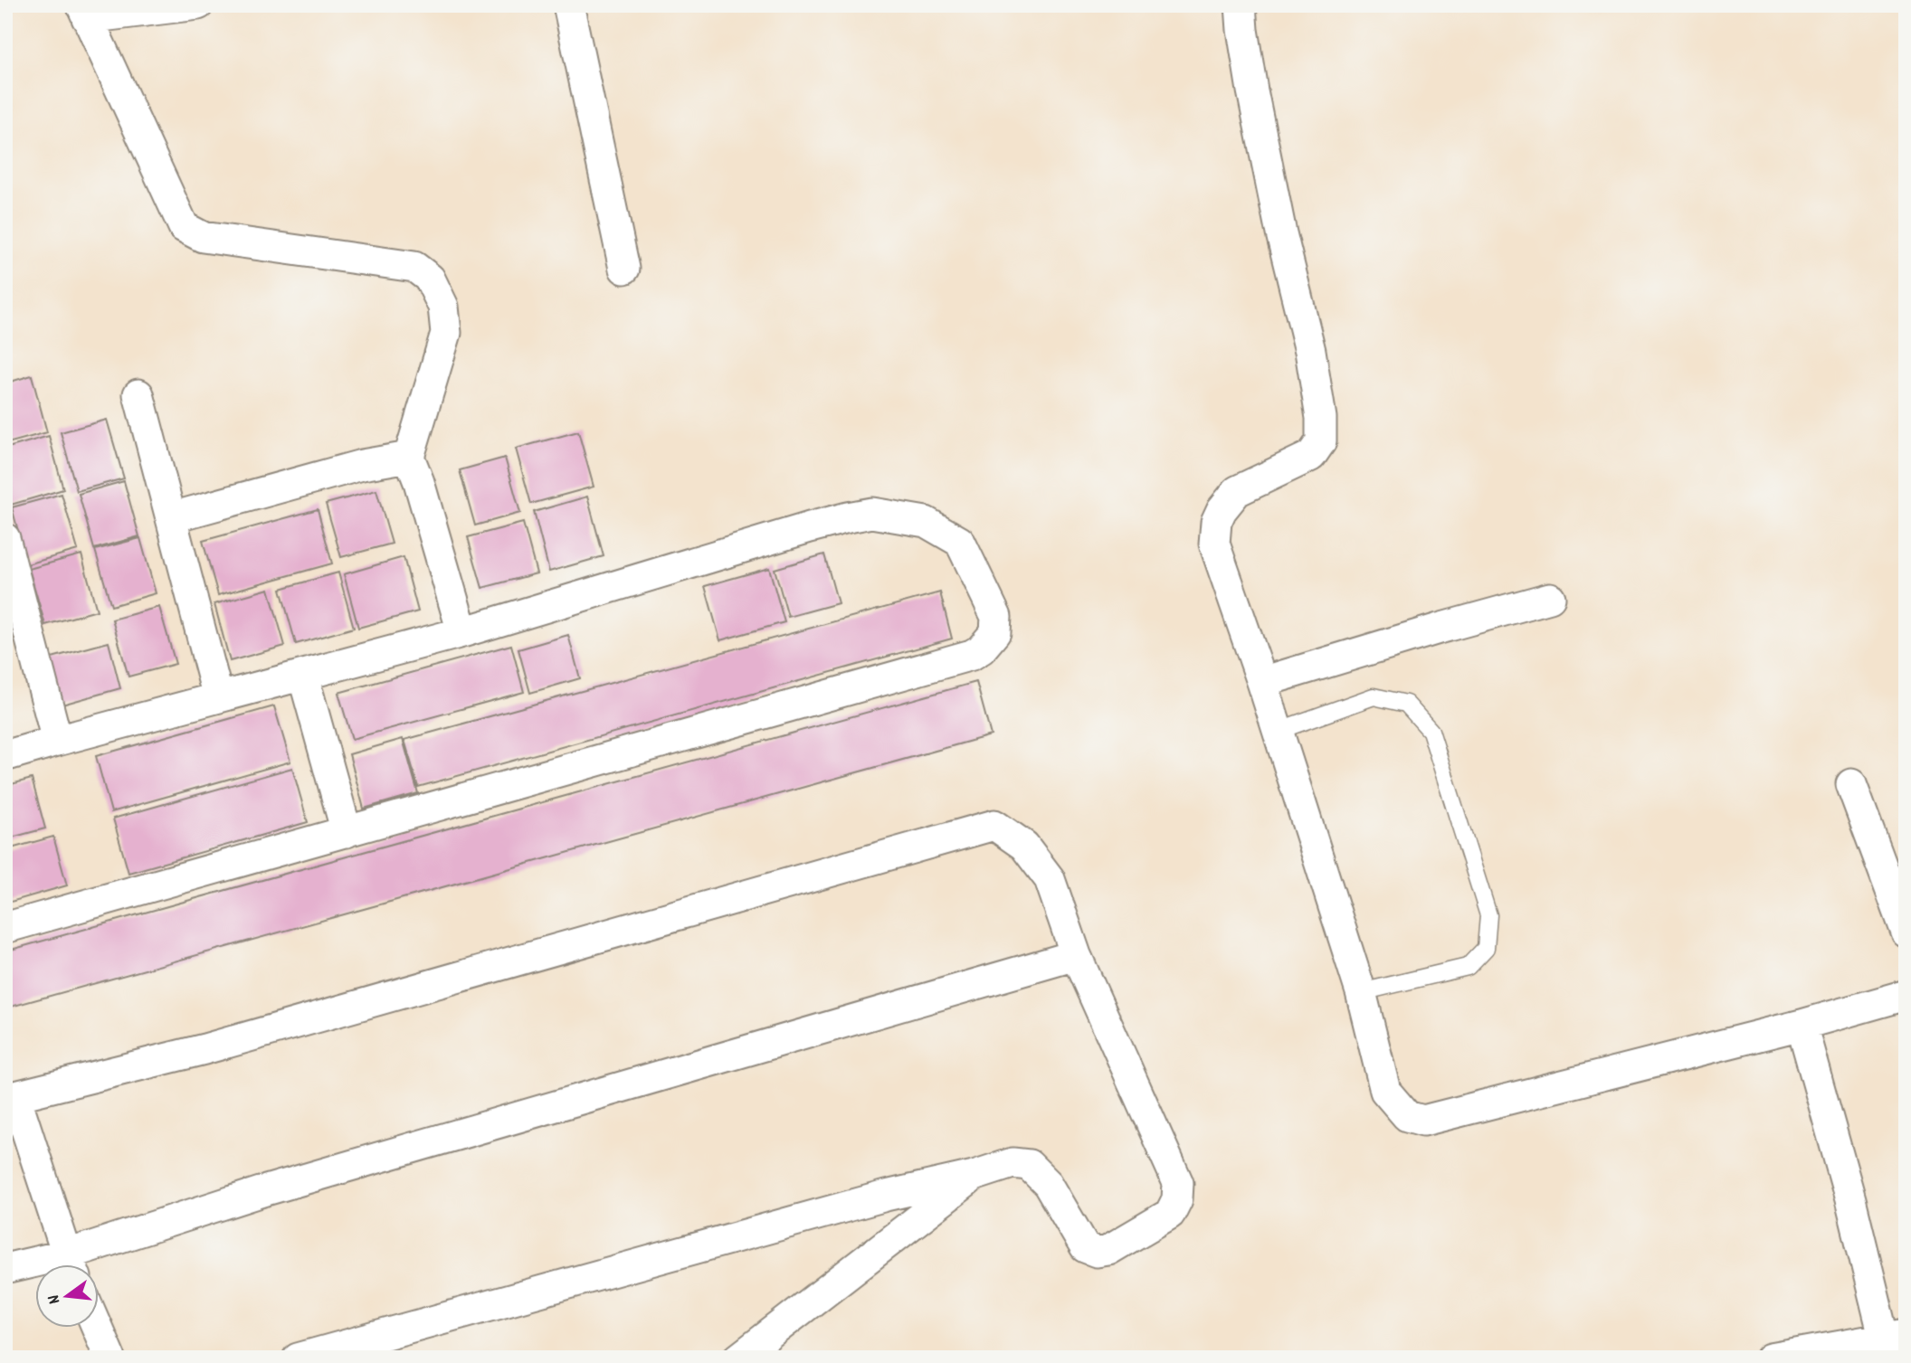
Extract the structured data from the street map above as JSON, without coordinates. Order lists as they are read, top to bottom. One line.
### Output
{"north":"left"}
